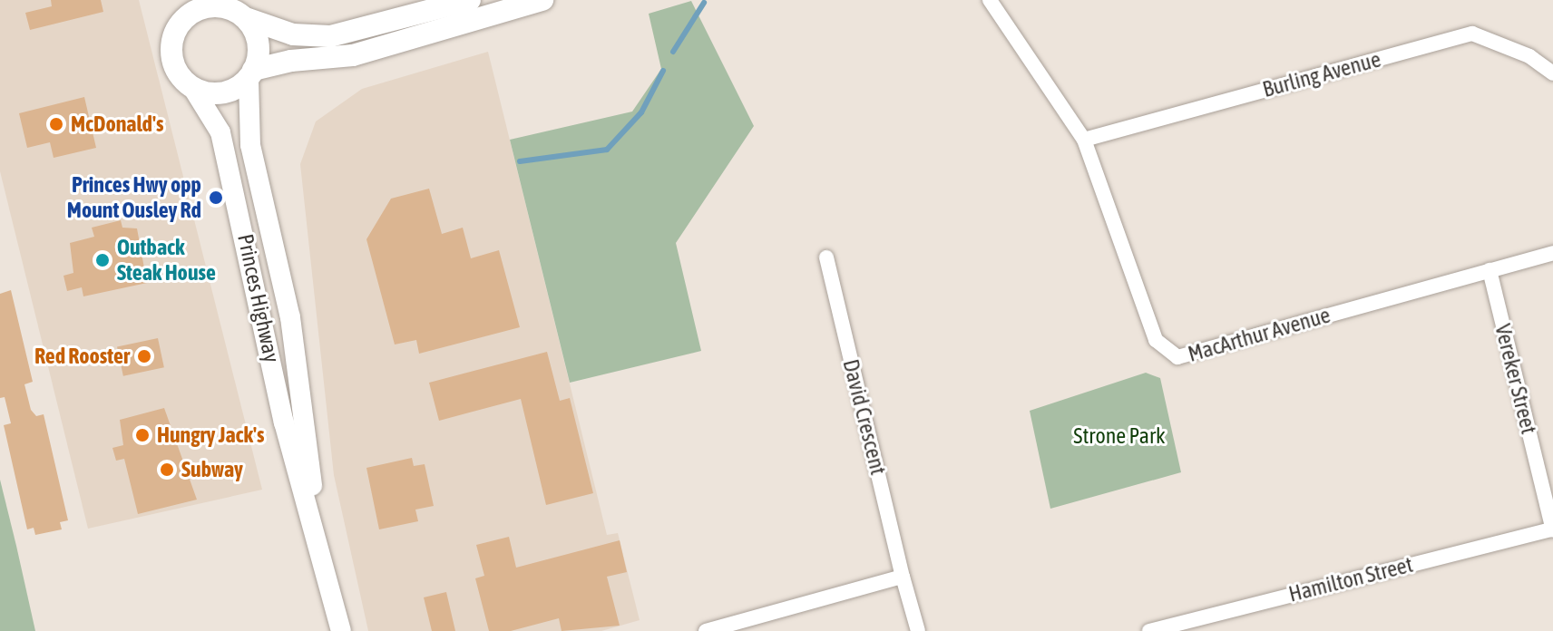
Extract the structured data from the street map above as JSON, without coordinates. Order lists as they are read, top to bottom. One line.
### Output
{"streets":{"main road":["Princes Highway"],"street":["Burling Avenue","MacArthur Avenue","Vereker Street","David Crescent","Hamilton Street"]},"crossings":[["Burling Avenue","MacArthur Avenue"],["MacArthur Avenue","Vereker Street"],["Vereker Street","Hamilton Street"]],"parks":["Strone Park"],"places":["McDonald's","Princes Hwy opp Mount Ousley Rd","Outback Steak House","Red Rooster","Hungry Jack's","Subway"]}
